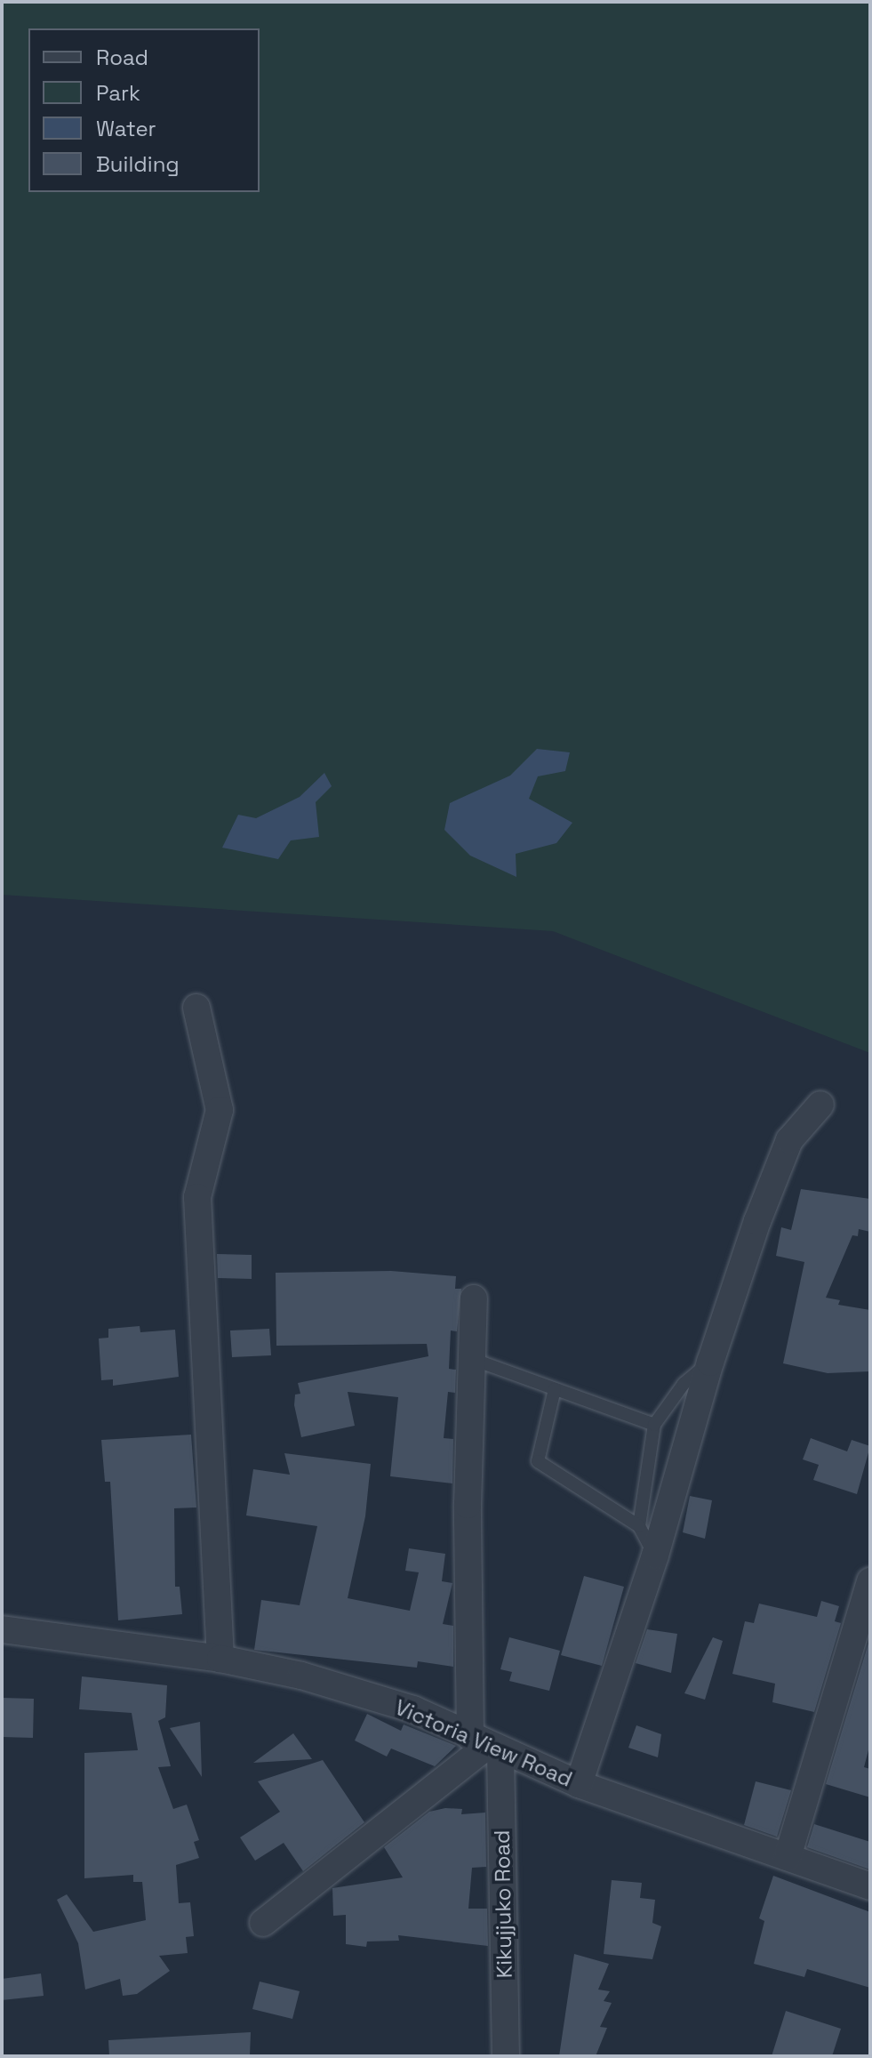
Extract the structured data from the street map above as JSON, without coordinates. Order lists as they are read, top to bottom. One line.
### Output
{"streets":{"street":["Victoria View Road","Kikujjuko Road"]},"crossings":[["Victoria View Road","Kikujjuko Road"]],"legend":["Road","Park","Water","Building"]}
